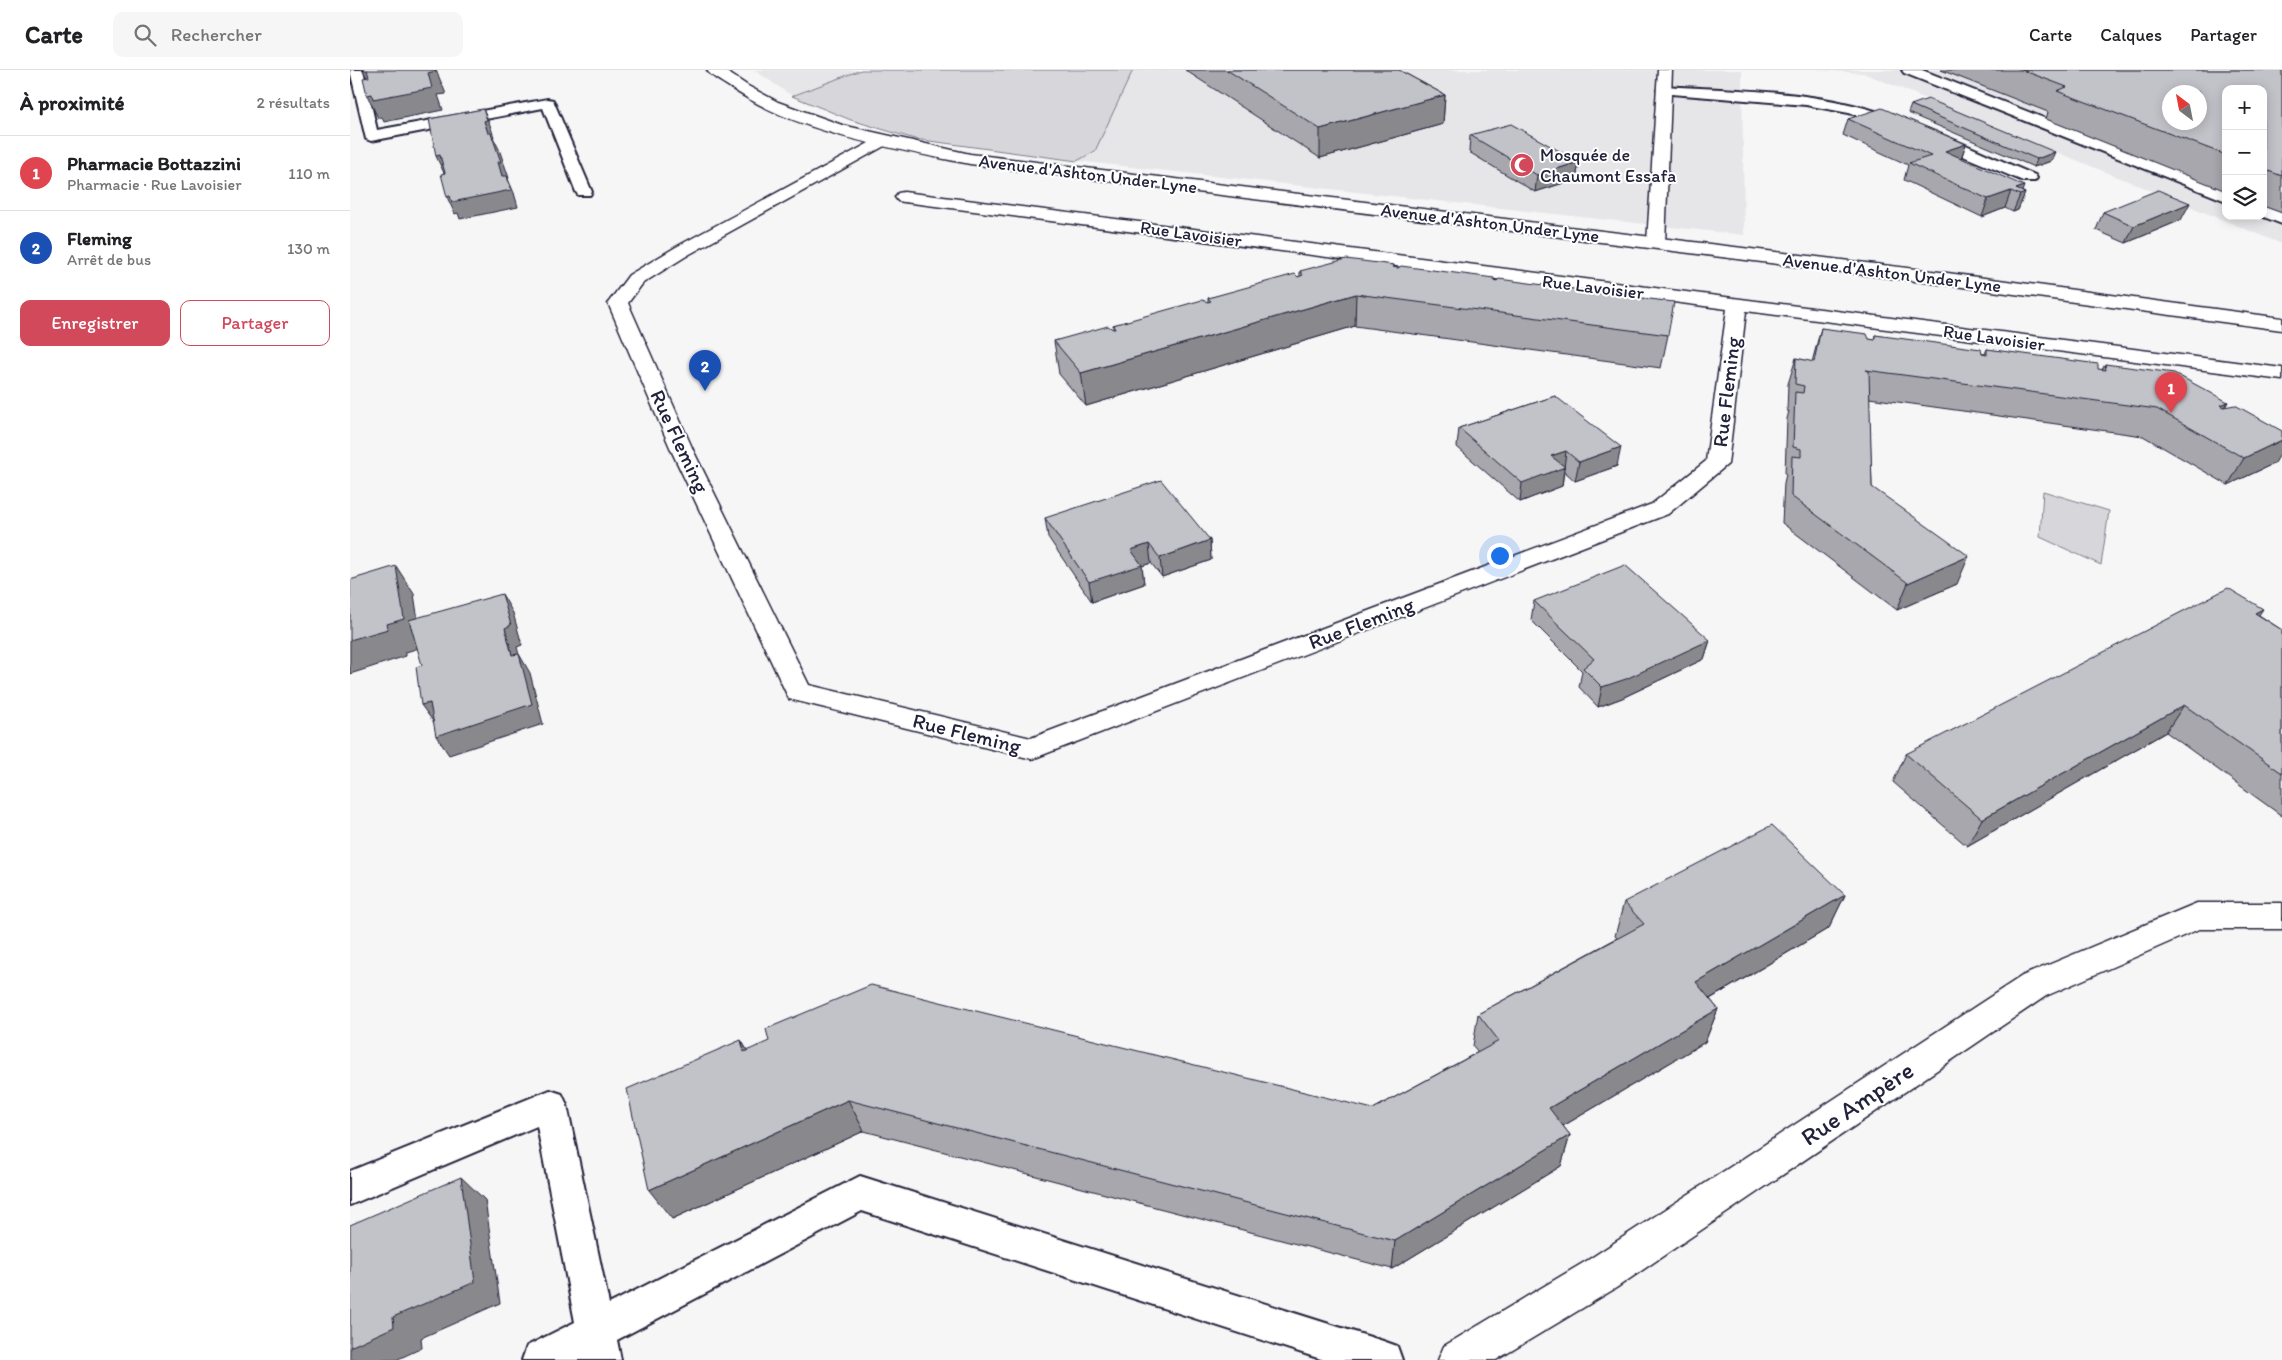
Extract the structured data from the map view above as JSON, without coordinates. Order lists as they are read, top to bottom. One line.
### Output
{"streets":{"street":["Avenue d'Ashton Under Lyne","Rue Lavoisier","Rue Fleming","Rue Ampère"]},"crossings":[["Avenue d'Ashton Under Lyne","Rue Fleming"],["Rue Lavoisier","Rue Fleming"]],"places":{"mosque":["Mosquée de Chaumont Essafa"]},"north":"top left","page":{"header":"Carte","search":"Rechercher","nav":["Carte","Calques","Partager"],"heading":["À proximité","2 résultats"],"map_buttons":["+","−"],"list":[{"mark":"1","name":"Pharmacie Bottazzini","note":"Pharmacie · Rue Lavoisier","value":"110 m"},{"mark":"2","name":"Fleming","note":"Arrêt de bus","value":"130 m"}],"buttons":["Enregistrer","Partager"],"pins":["2","1"]}}
